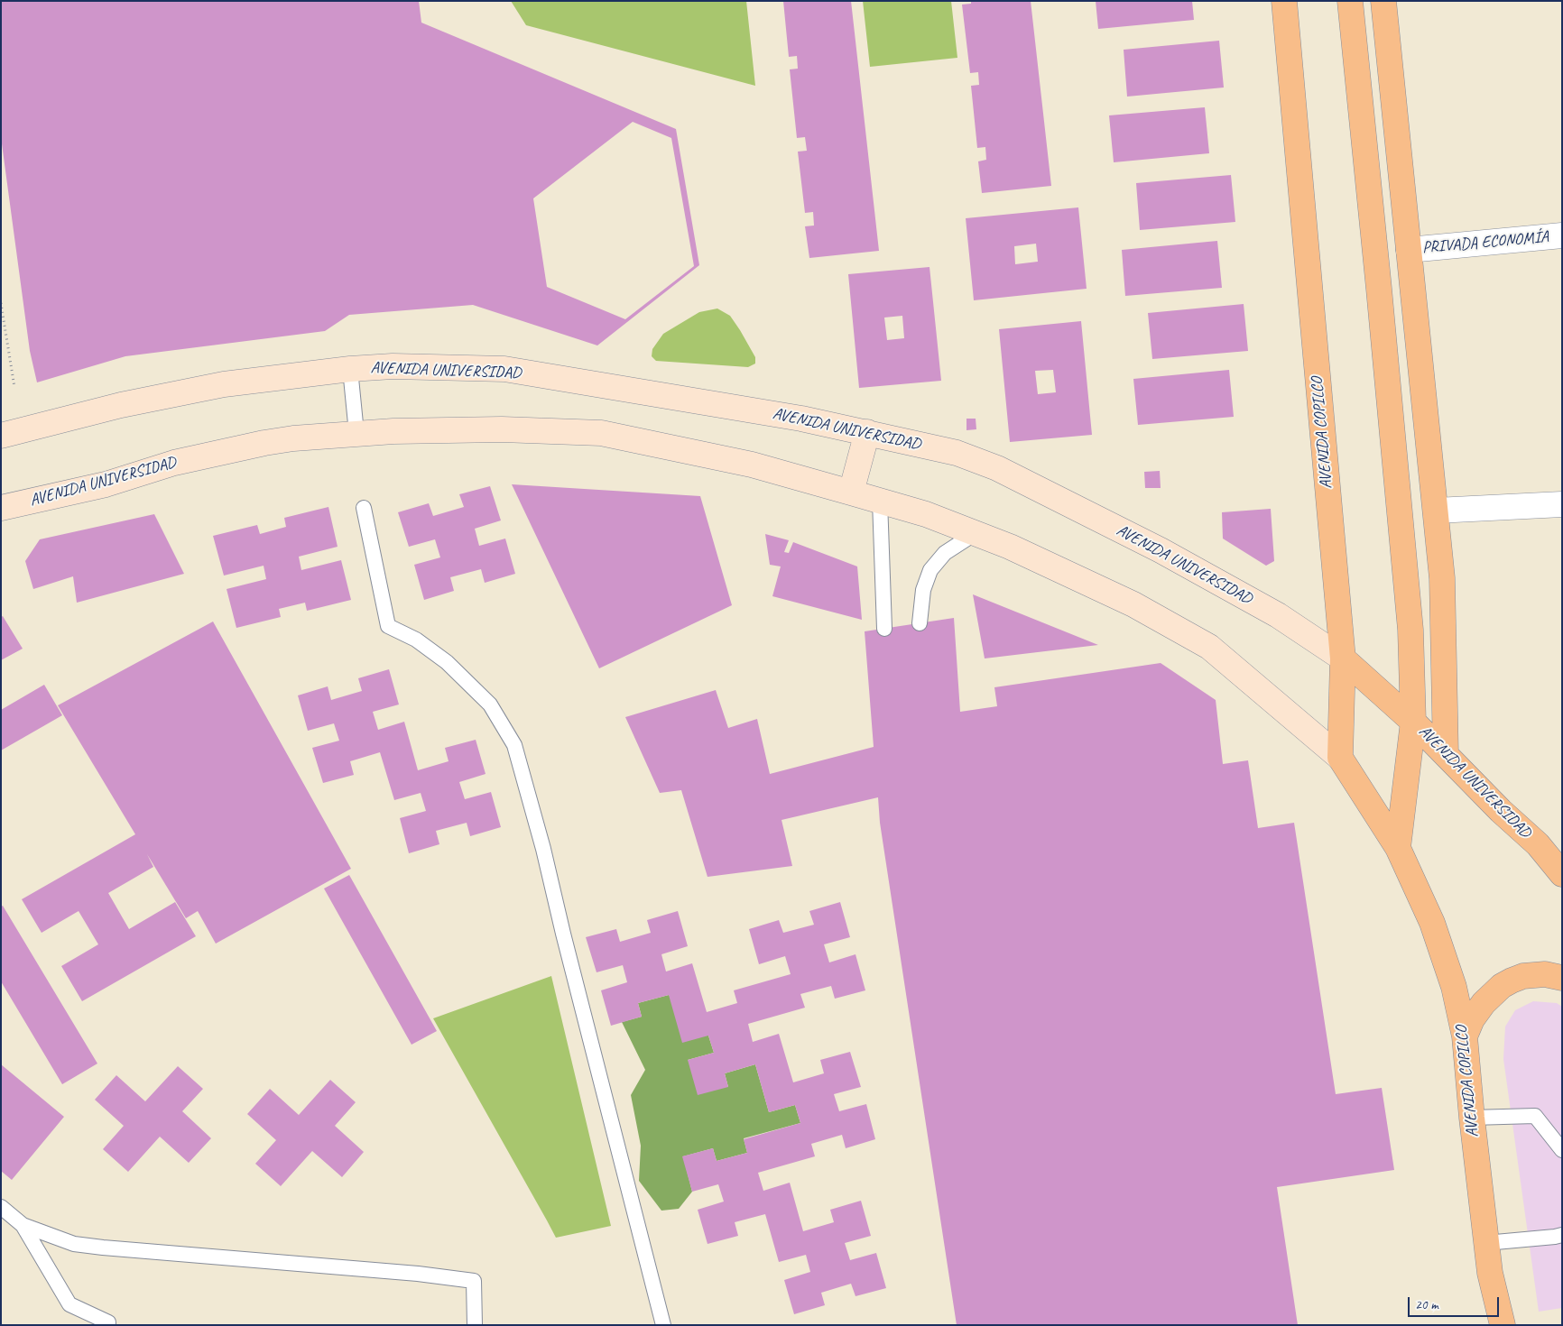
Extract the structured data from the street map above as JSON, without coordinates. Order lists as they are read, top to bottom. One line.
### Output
{"streets":{"main road":["AVENIDA UNIVERSIDAD","AVENIDA COPILCO"],"street":["PRIVADA ECONOMÍA"]},"crossings":[["AVENIDA UNIVERSIDAD","AVENIDA COPILCO"]],"scale_bar":"20 m"}
